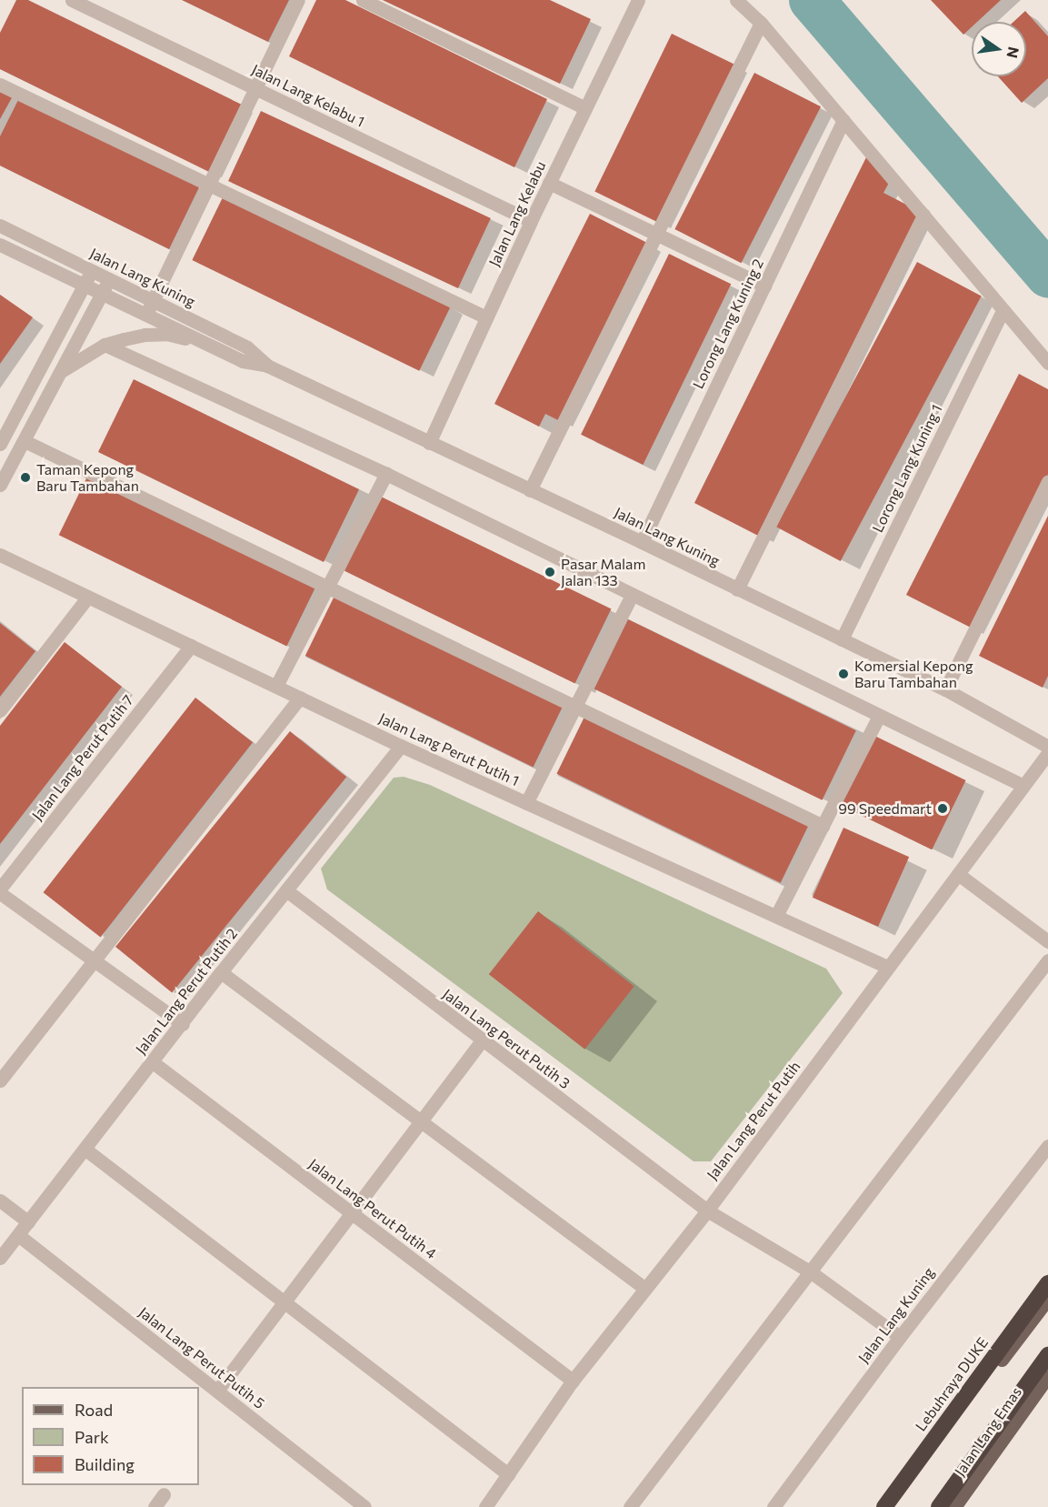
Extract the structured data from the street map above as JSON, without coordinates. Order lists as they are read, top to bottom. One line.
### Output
{"streets":{"highway":["Lebuhraya DUKE"],"main road":["Jalan Lang Emas"],"street":["Jalan Lang Kelabu 1","Jalan Lang Kelabu","Jalan Lang Kuning","Lorong Lang Kuning 2","Lorong Lang Kuning 1","Jalan Lang Perut Putih 1","Jalan Lang Perut Putih 7","Jalan Lang Perut Putih 2","Jalan Lang Perut Putih 3","Jalan Lang Perut Putih","Jalan Lang Perut Putih 4","Jalan Lang Perut Putih 5"]},"crossings":[["Jalan Lang Kelabu 1","Jalan Lang Kelabu"],["Jalan Lang Kelabu","Jalan Lang Kuning"],["Jalan Lang Kuning","Lorong Lang Kuning 2"],["Jalan Lang Kuning","Lorong Lang Kuning 1"],["Jalan Lang Kuning","Jalan Lang Perut Putih 3"],["Jalan Lang Perut Putih 1","Jalan Lang Perut Putih 7"],["Jalan Lang Perut Putih 1","Jalan Lang Perut Putih 2"],["Jalan Lang Perut Putih 1","Jalan Lang Perut Putih"],["Jalan Lang Perut Putih 2","Jalan Lang Perut Putih 3"],["Jalan Lang Perut Putih 2","Jalan Lang Perut Putih 4"],["Jalan Lang Perut Putih 2","Jalan Lang Perut Putih 5"],["Jalan Lang Perut Putih 3","Jalan Lang Perut Putih"],["Jalan Lang Perut Putih","Jalan Lang Perut Putih 4"]],"places":["Taman Kepong Baru Tambahan","Pasar Malam Jalan 133","Komersial Kepong Baru Tambahan","99 Speedmart"],"legend":["Road","Park","Building"],"north":"right"}
